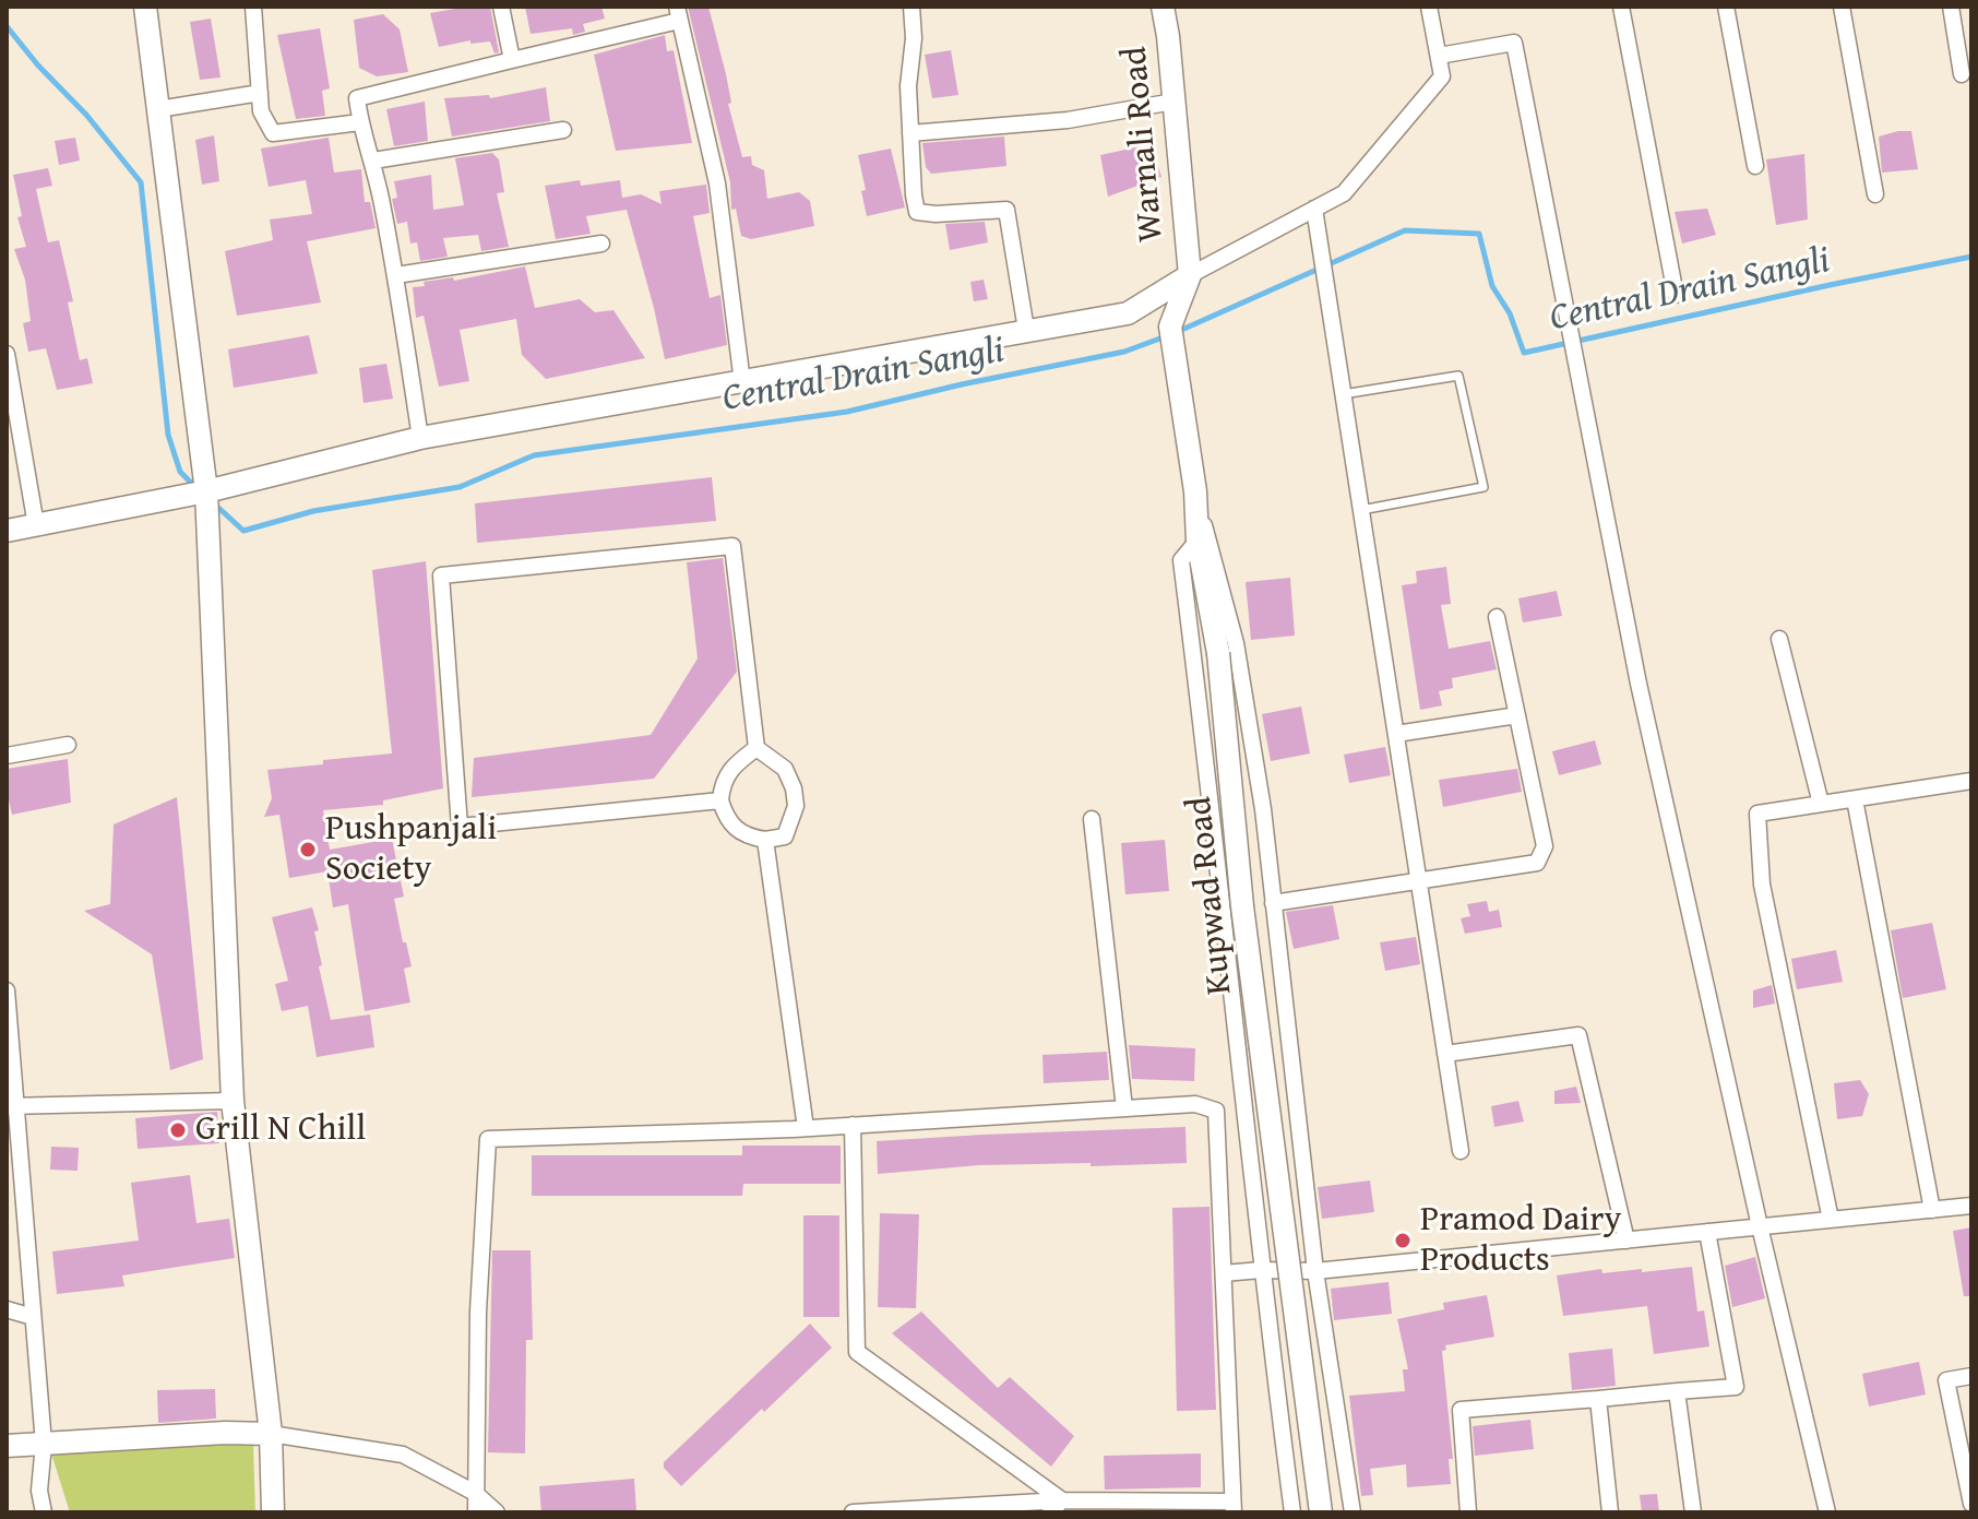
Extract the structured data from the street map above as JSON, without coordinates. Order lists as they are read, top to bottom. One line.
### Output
{"streets":{"main road":["Warnali Road","Kupwad Road"]},"crossings":[["Warnali Road","Kupwad Road"]],"water":["Central Drain Sangli"],"places":["Pushpanjali Society","Grill N Chill","Pramod Dairy Products"]}
